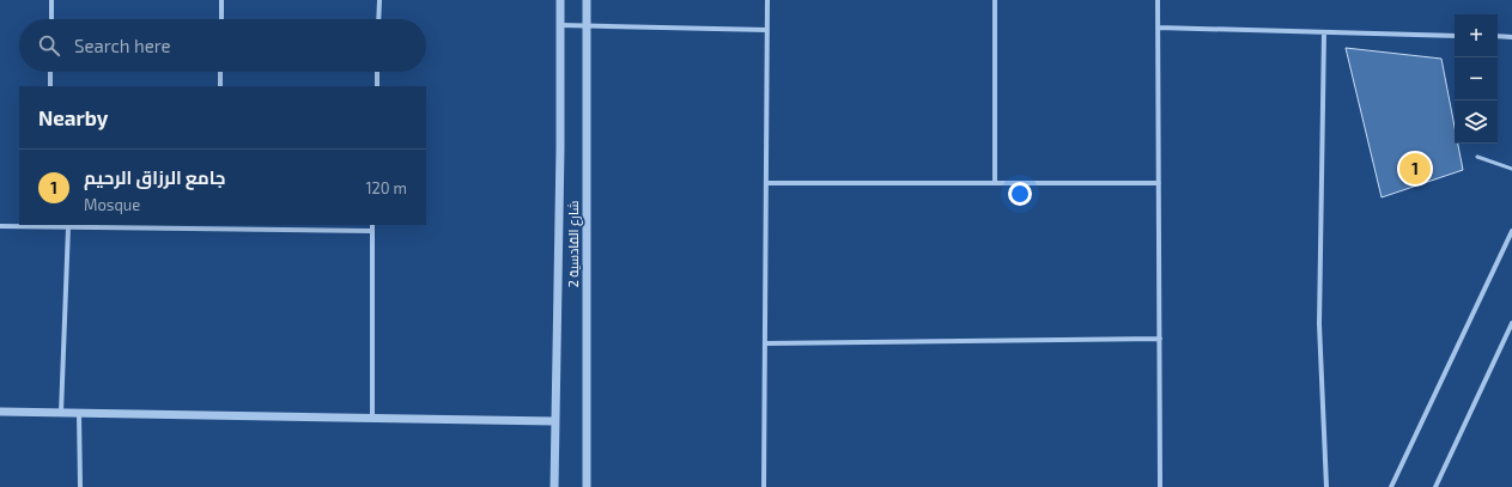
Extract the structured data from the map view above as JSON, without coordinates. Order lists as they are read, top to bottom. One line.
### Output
{"streets":{"street":["شارع القادسية 2"]},"page":{"map_buttons":["+","−"],"search":"Search here","heading":"Nearby","list":[{"mark":"1","name":"جامع الرزاق الرحيم","note":"Mosque","value":"120 m"}],"pins":"1"}}
